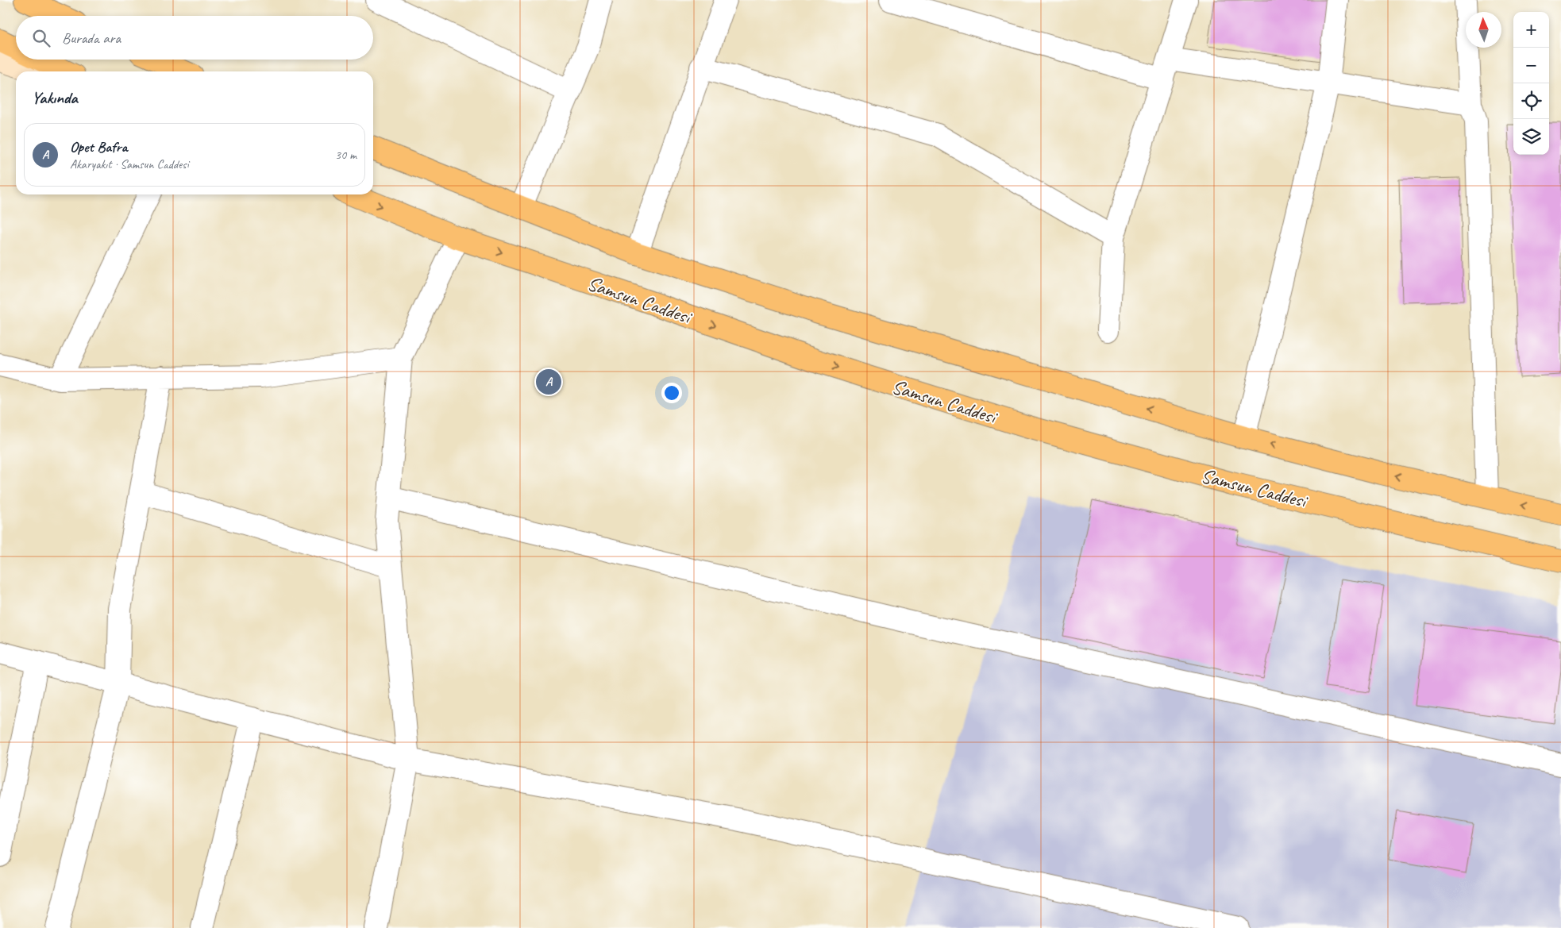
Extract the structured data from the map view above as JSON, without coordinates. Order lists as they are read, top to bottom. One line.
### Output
{"streets":{"highway":["Samsun Caddesi"]},"north":"top","page":{"map_buttons":["+","−"],"search":"Burada ara","heading":"Yakında","list":[{"mark":"A","name":"Opet Bafra","note":"Akaryakıt · Samsun Caddesi","value":"30 m"}],"pins":"A"}}
